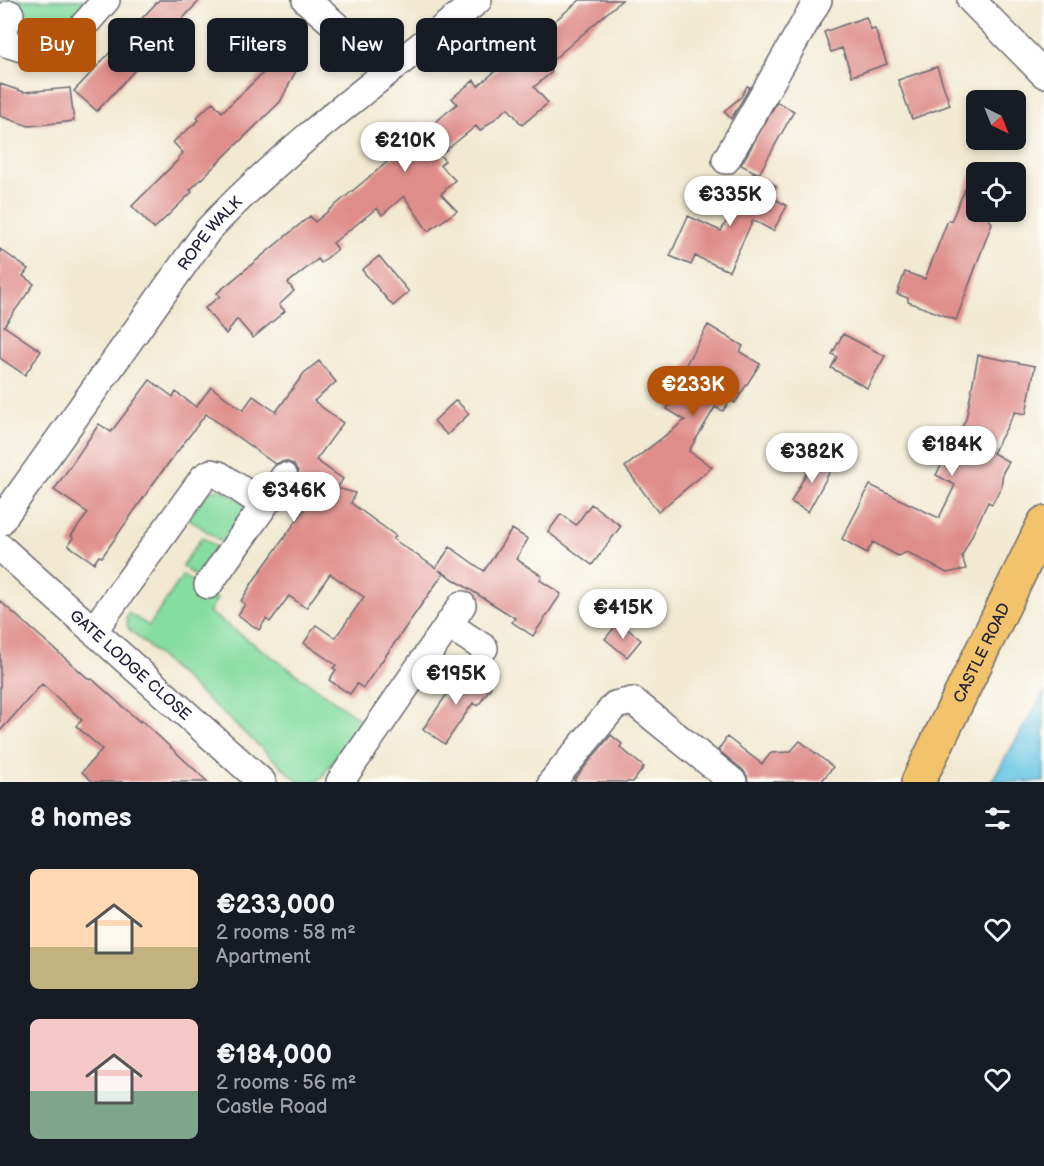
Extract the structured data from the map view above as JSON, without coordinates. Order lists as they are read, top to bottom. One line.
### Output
{"streets":{"main road":["CASTLE ROAD"],"street":["ROPE WALK","GATE LODGE CLOSE"]},"north":"bottom right","page":{"chip":["Buy","Rent","Filters","New","Apartment"],"price":["€210K","€335K","€233K","€184K","€382K","€346K","€415K","€195K"],"heading":"8 homes","list":[{"name":"€233,000","note":"2 rooms · 58 m² · Apartment"},{"name":"€184,000","note":"2 rooms · 56 m² · Castle Road"}]}}
